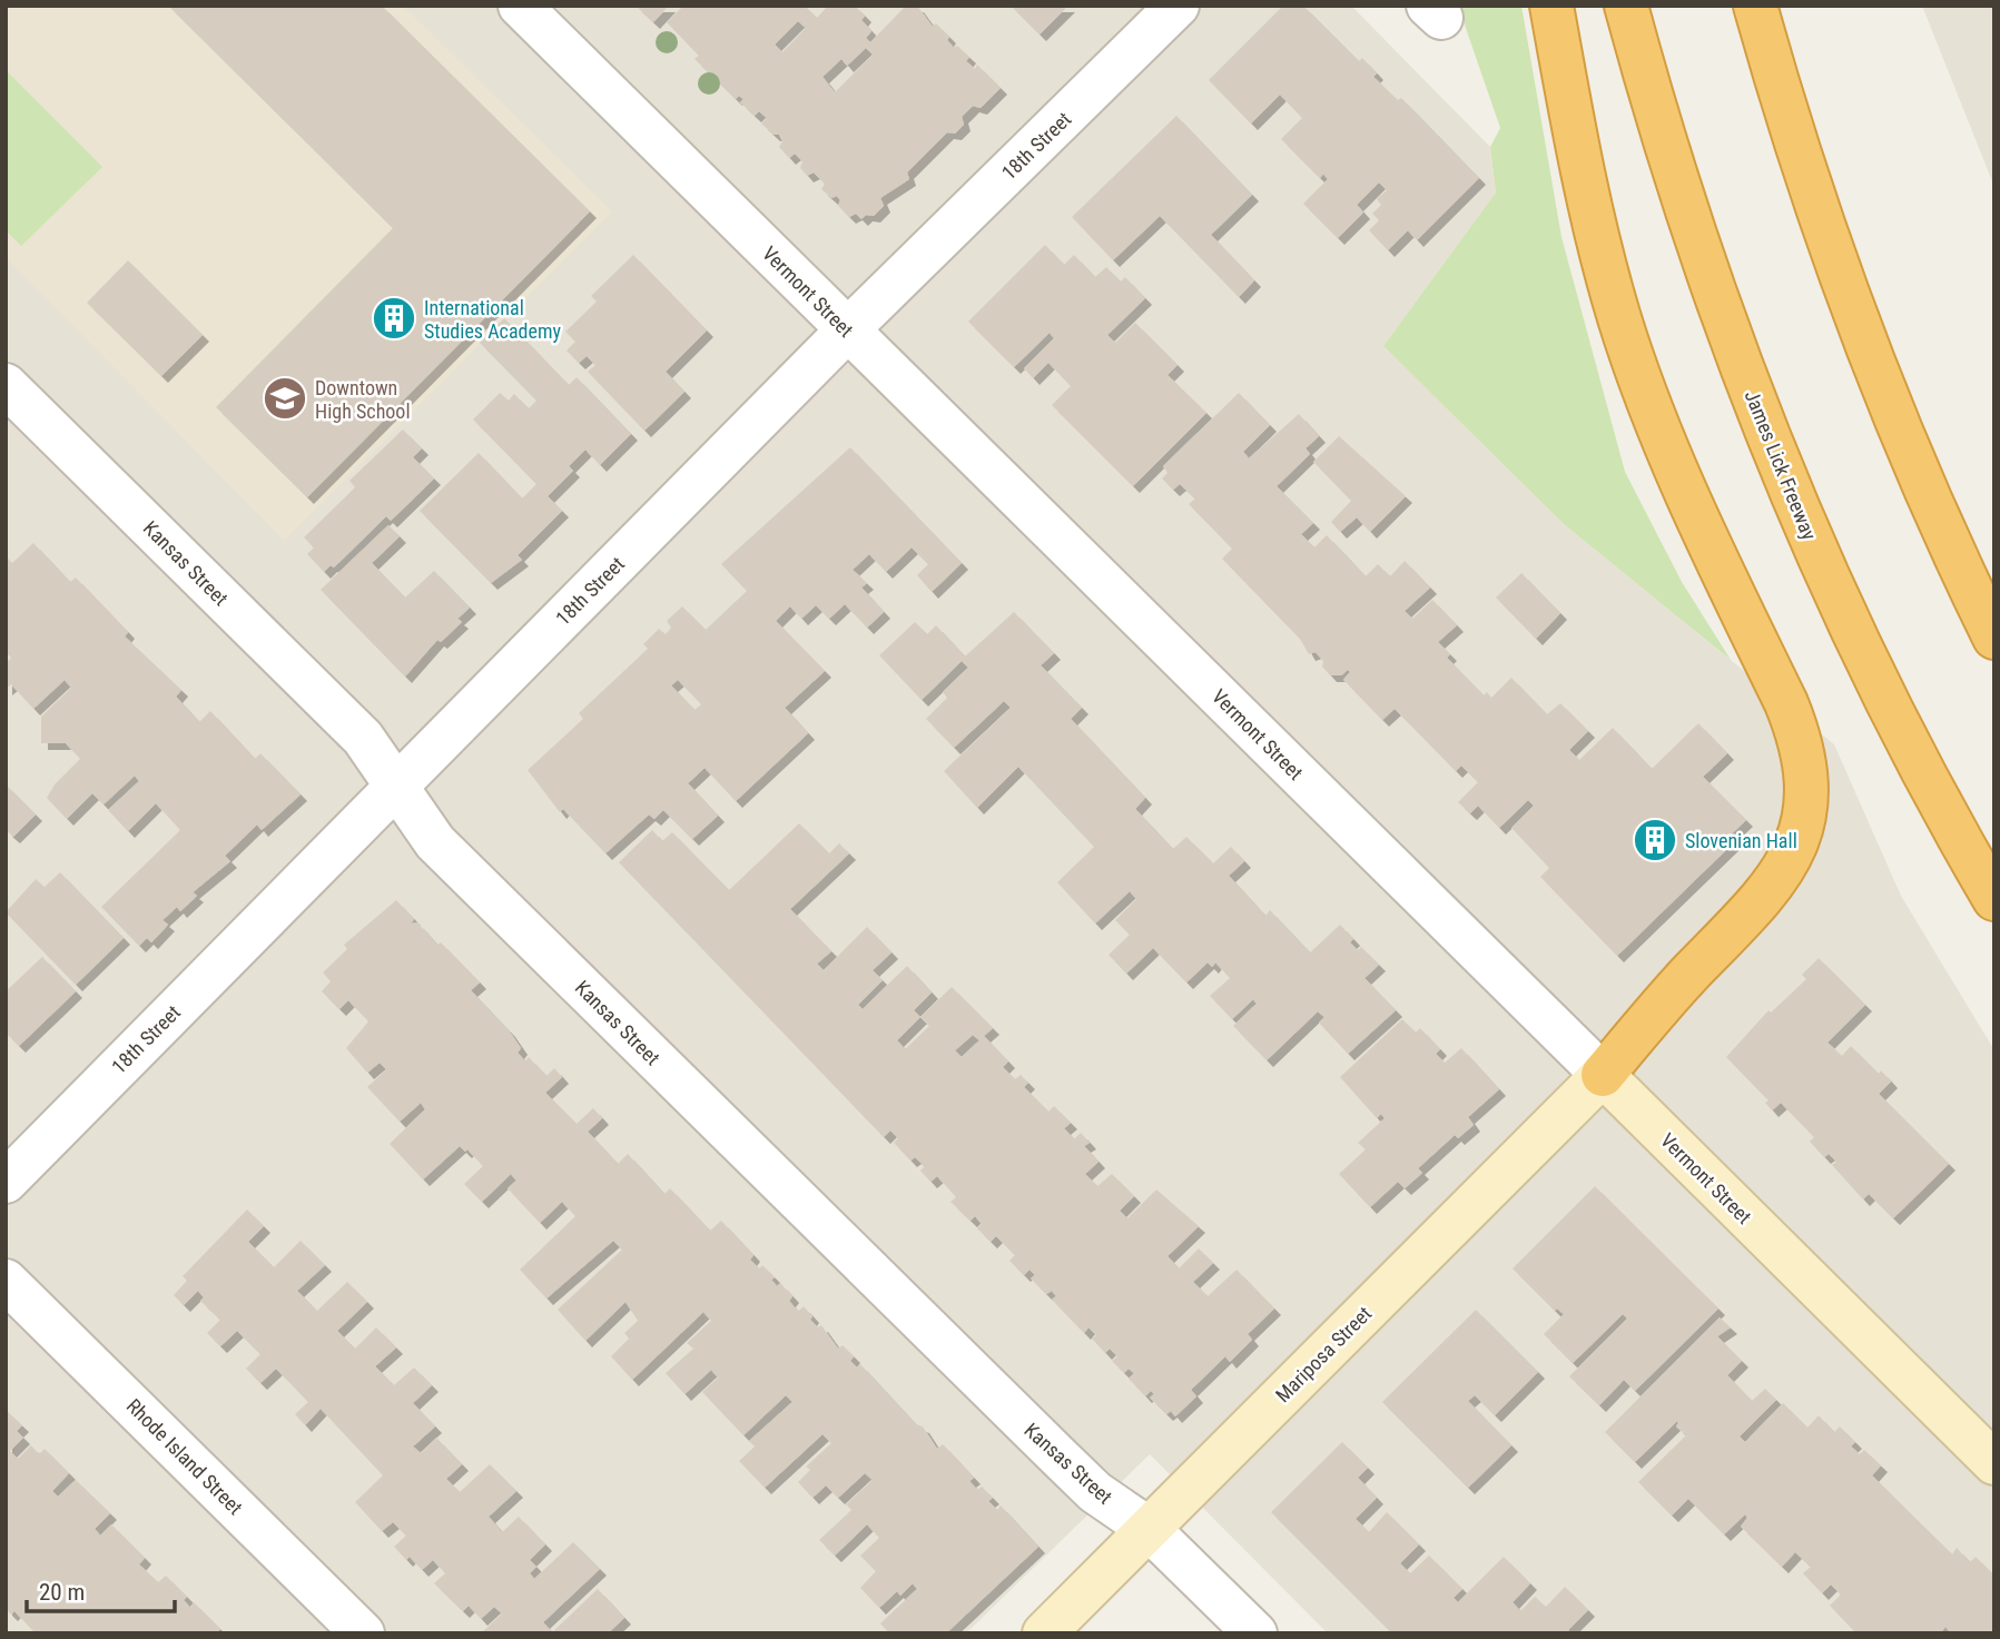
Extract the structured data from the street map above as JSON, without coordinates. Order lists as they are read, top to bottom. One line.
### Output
{"streets":{"highway":["James Lick Freeway"],"street":["18th Street","Vermont Street","Kansas Street","Mariposa Street","Rhode Island Street"]},"crossings":[["18th Street","Vermont Street"],["18th Street","Kansas Street"],["Vermont Street","Mariposa Street"],["Kansas Street","Mariposa Street"]],"places":{"building":["International Studies Academy","Slovenian Hall"],"school or university":["Downtown High School"]},"scale_bar":"20 m"}
